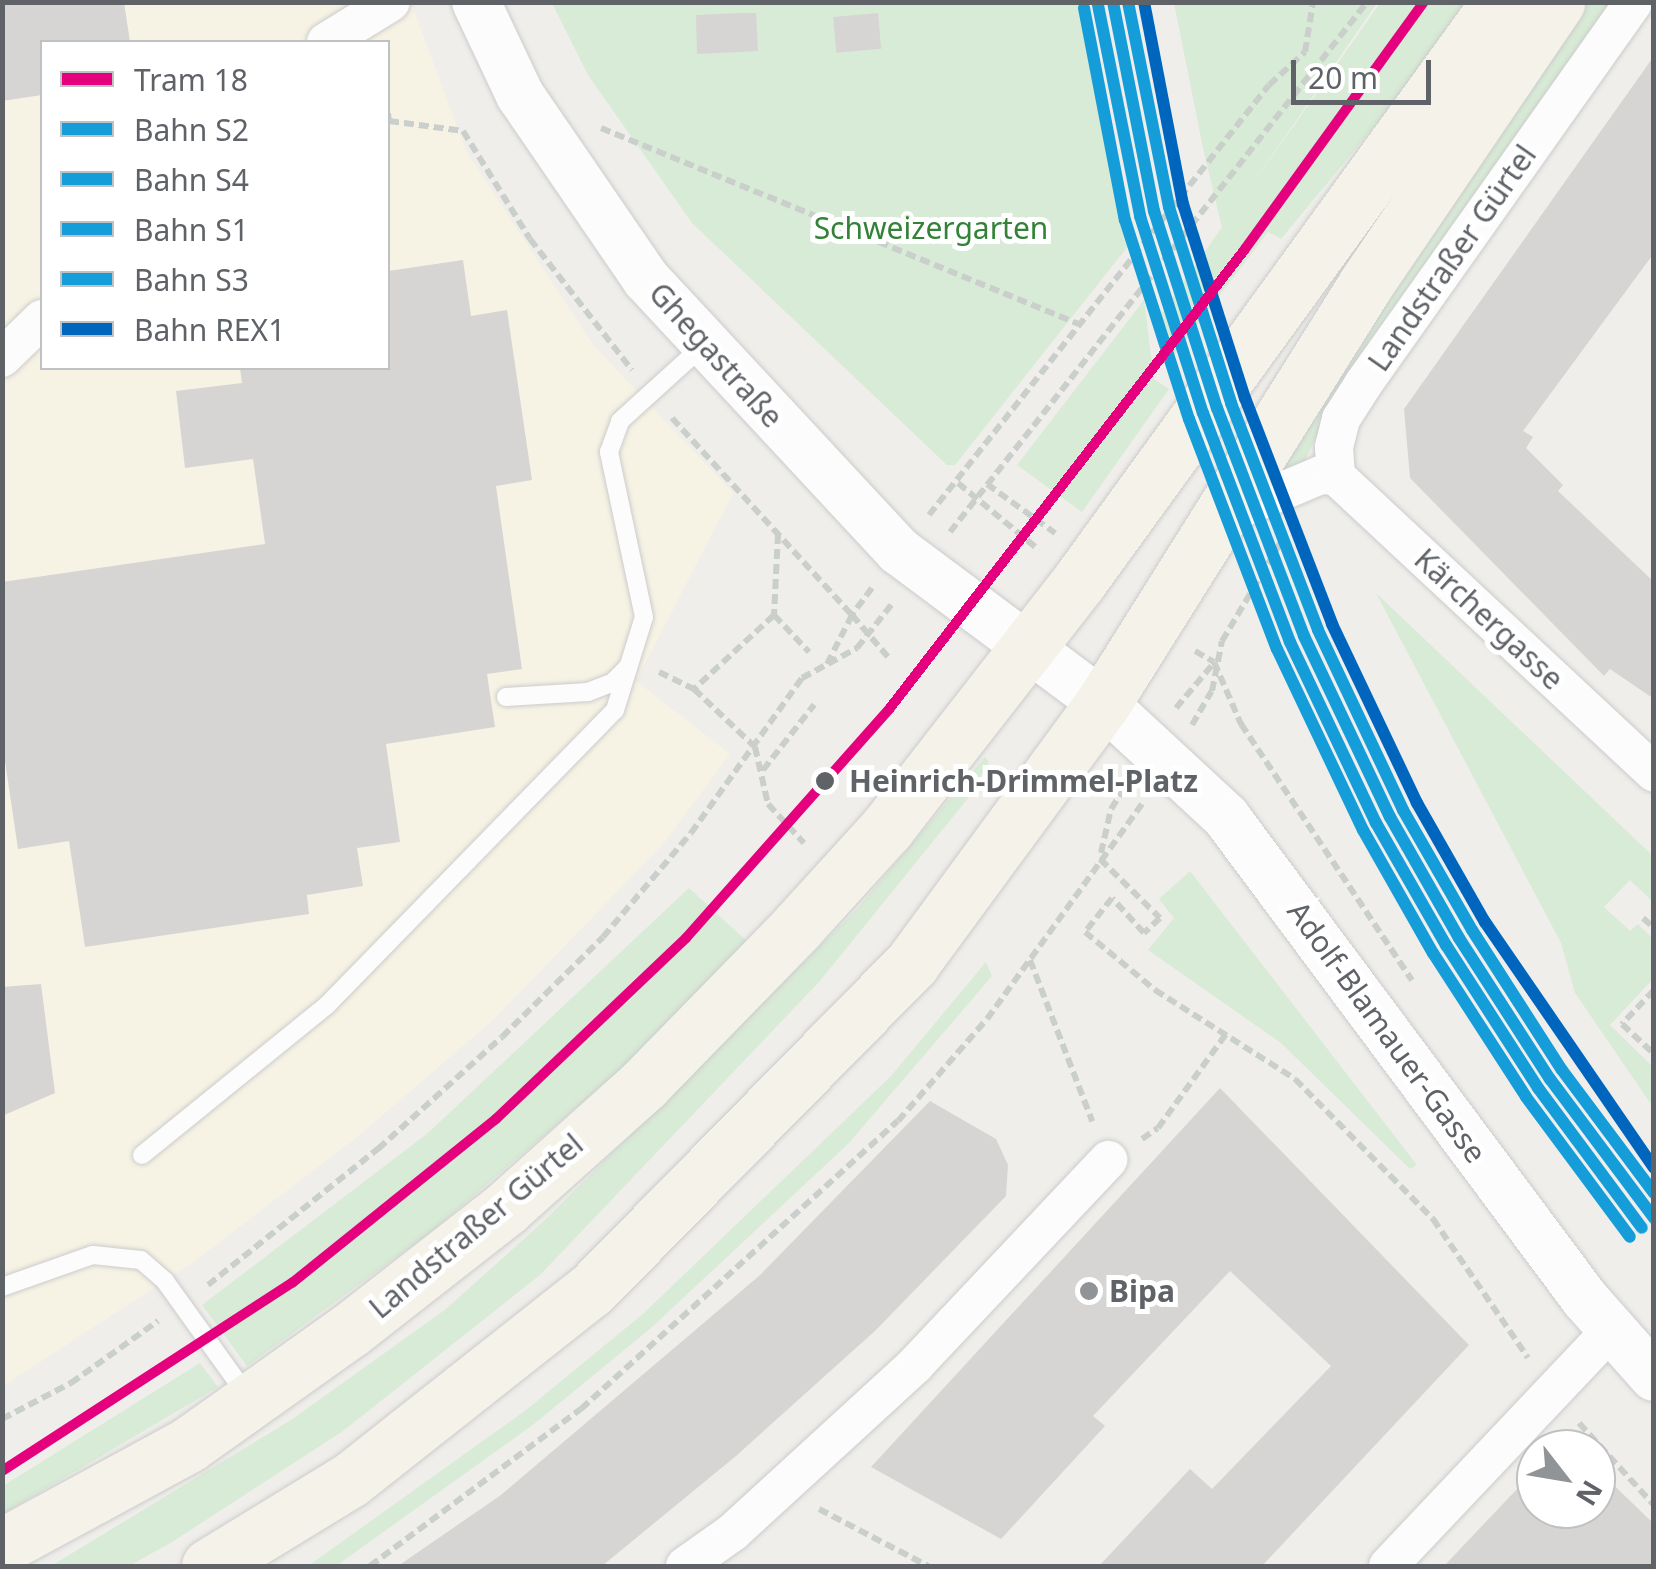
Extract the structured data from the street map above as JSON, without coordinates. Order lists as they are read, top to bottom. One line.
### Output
{"streets":{"main road":["Landstraßer Gürtel"],"street":["Ghegastraße","Kärchergasse","Adolf-Blamauer-Gasse"]},"crossings":[["Landstraßer Gürtel","Ghegastraße"],["Landstraßer Gürtel","Kärchergasse"]],"parks":["Schweizergarten"],"places":["Heinrich-Drimmel-Platz","Bipa"],"lines":["tram line 18","rail line S2","rail line S1","rail line REX1","rail line S4","rail line S3"],"legend":["Tram 18","Bahn S2","Bahn S4","Bahn S1","Bahn S3","Bahn REX1"],"scale_bar":"20 m","north":"bottom right"}
